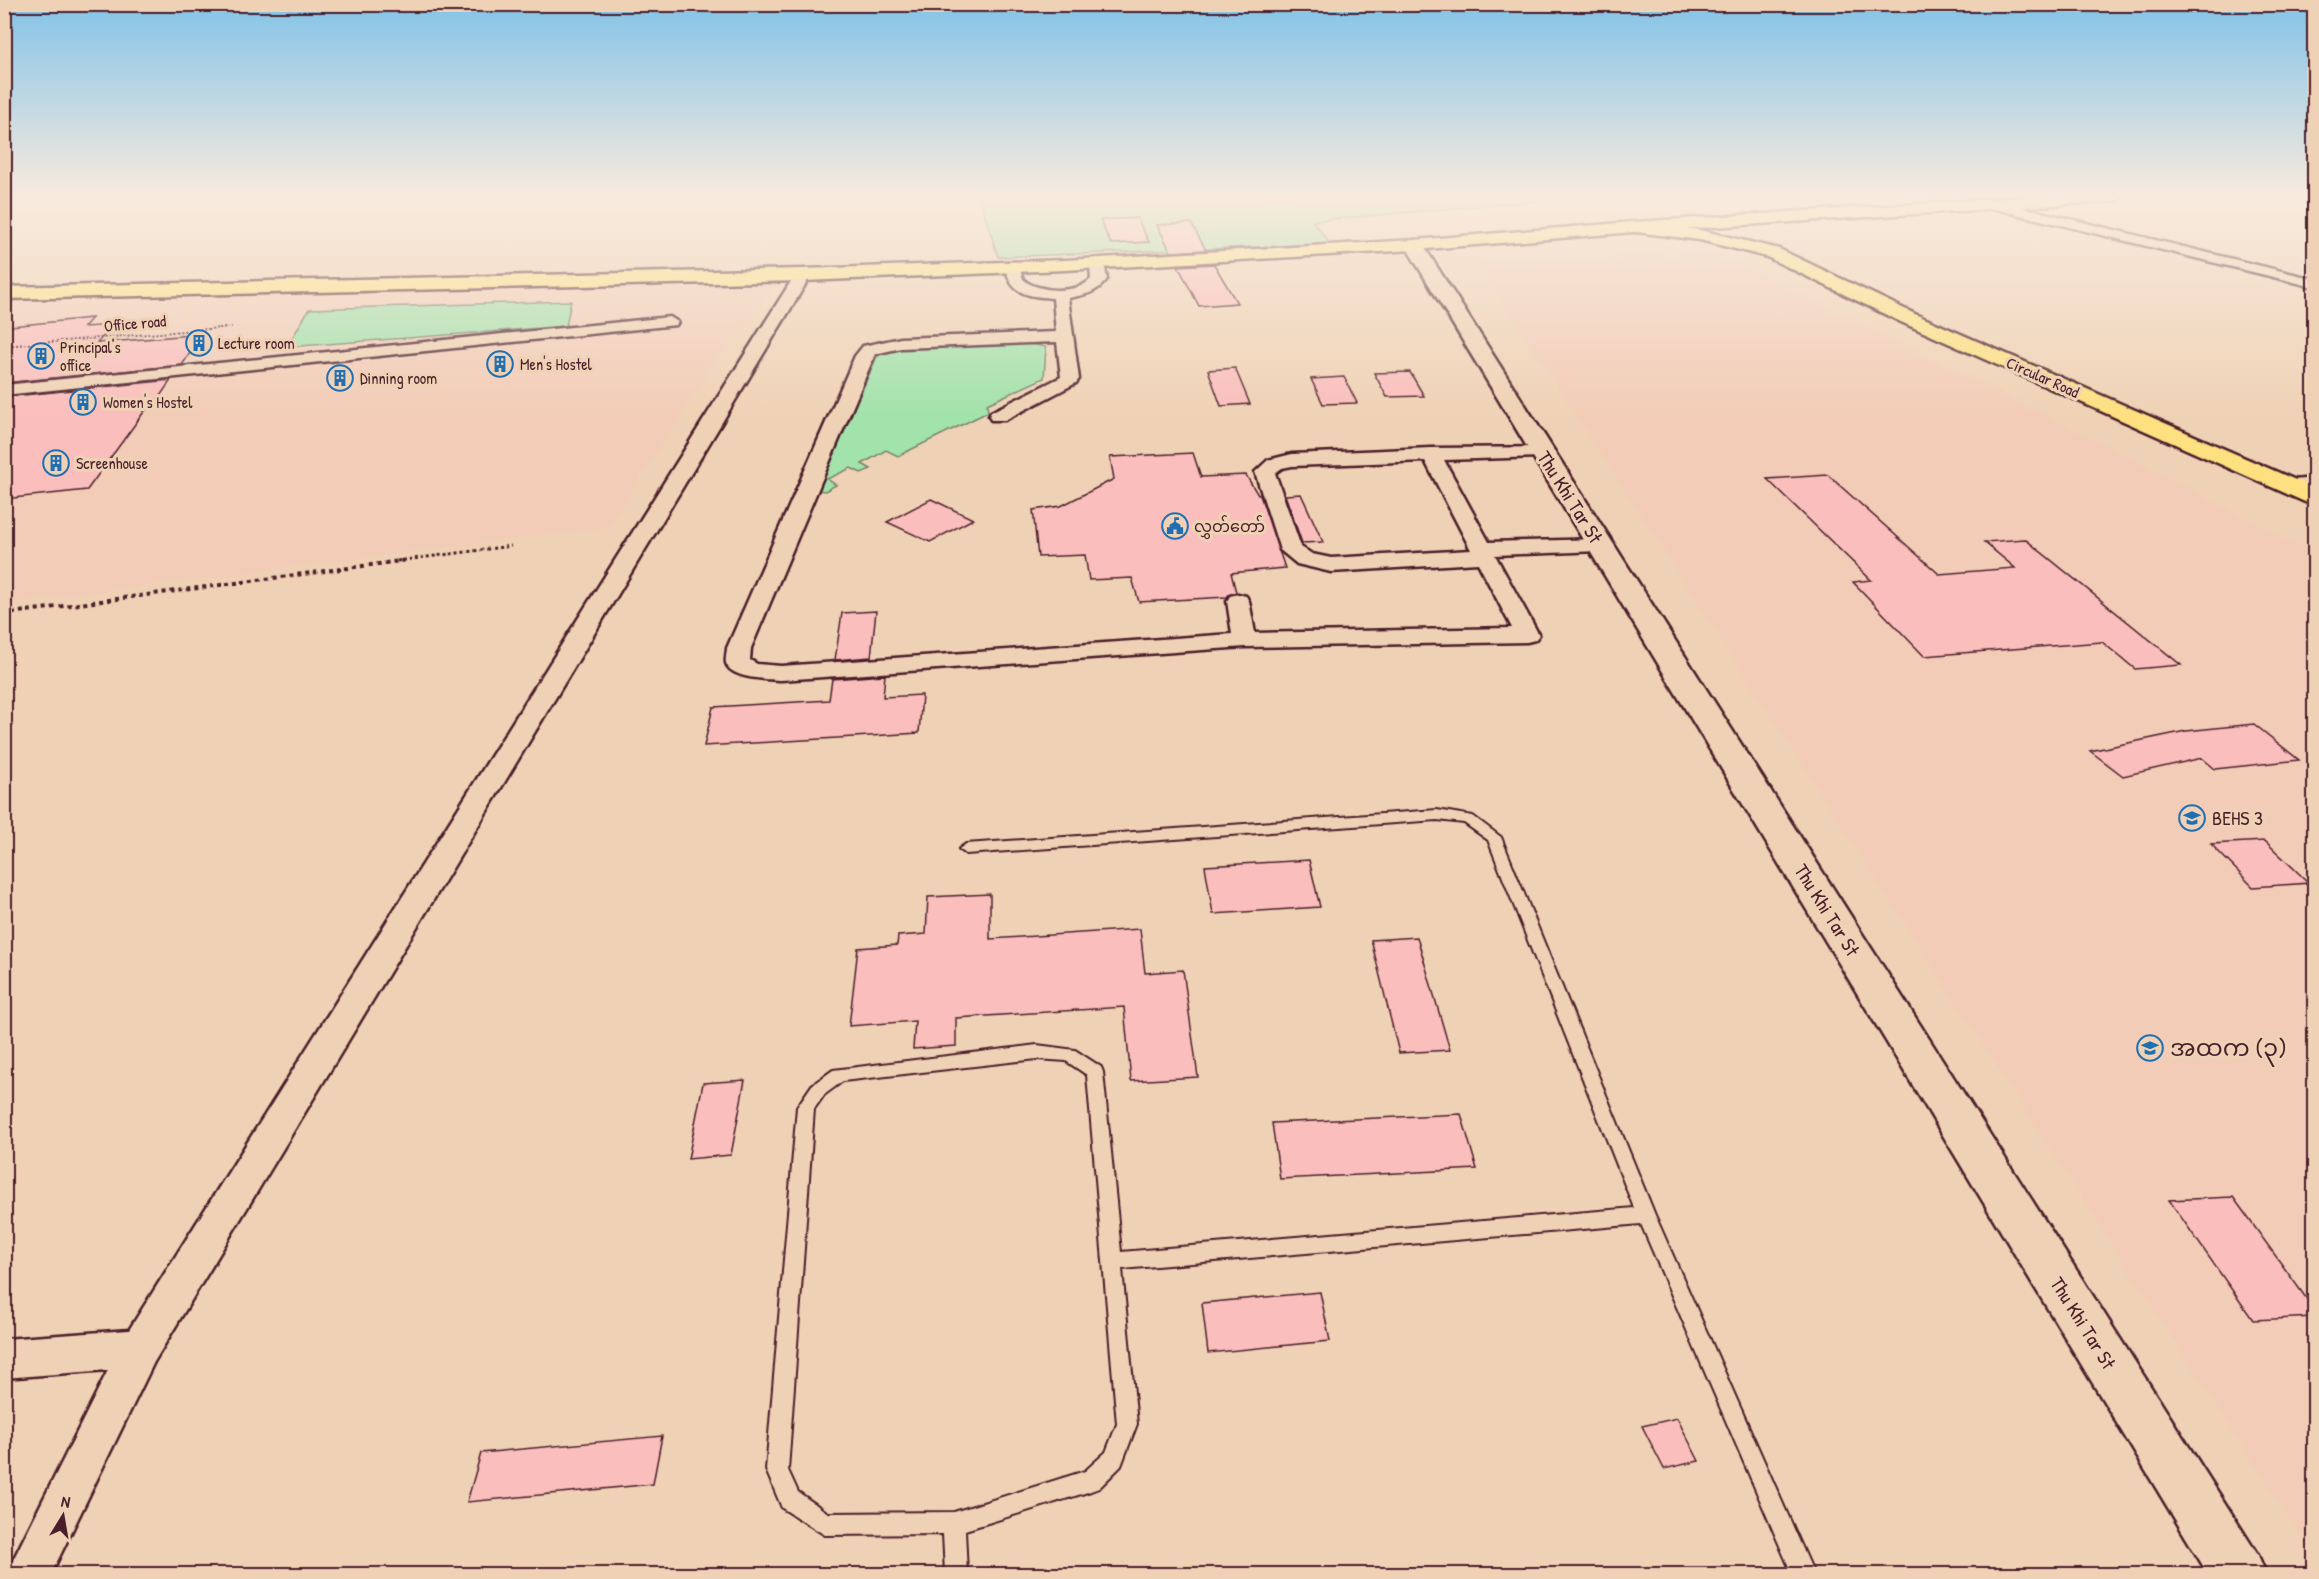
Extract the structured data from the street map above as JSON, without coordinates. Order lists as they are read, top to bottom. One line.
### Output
{"streets":{"main road":["Circular Road"],"street":["Thu Khi Tar St"],"path":["Office road"]},"places":{"building":["Lecture room","Principal's office","Men's Hostel","Dinning room","Women's Hostel","Screenhouse"],"public building":["လွှတ်တော်"],"school or university":["BEHS 3","အထက (၃)"]},"north":"top"}
